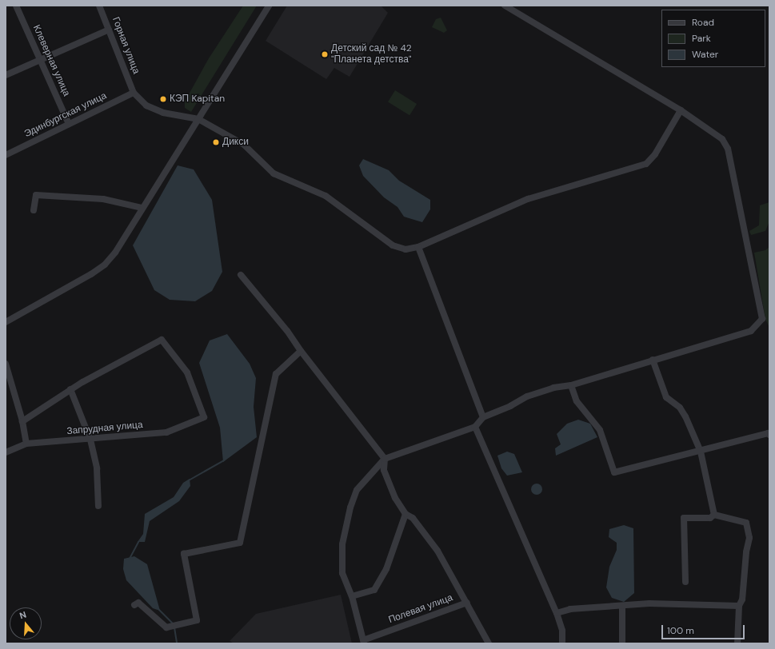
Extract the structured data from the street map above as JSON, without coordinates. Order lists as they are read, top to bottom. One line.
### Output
{"streets":{"street":["Горная улица","Клеверная улица","Эдинбургская улица","Запрудная улица","Полевая улица"]},"crossings":[["Горная улица","Эдинбургская улица"],["Клеверная улица","Эдинбургская улица"]],"places":["Детский сад № 42 \"Планета детства\"","КЭП Kapitan","Дикси"],"legend":["Road","Park","Water"],"scale_bar":"100 m","north":"top"}
